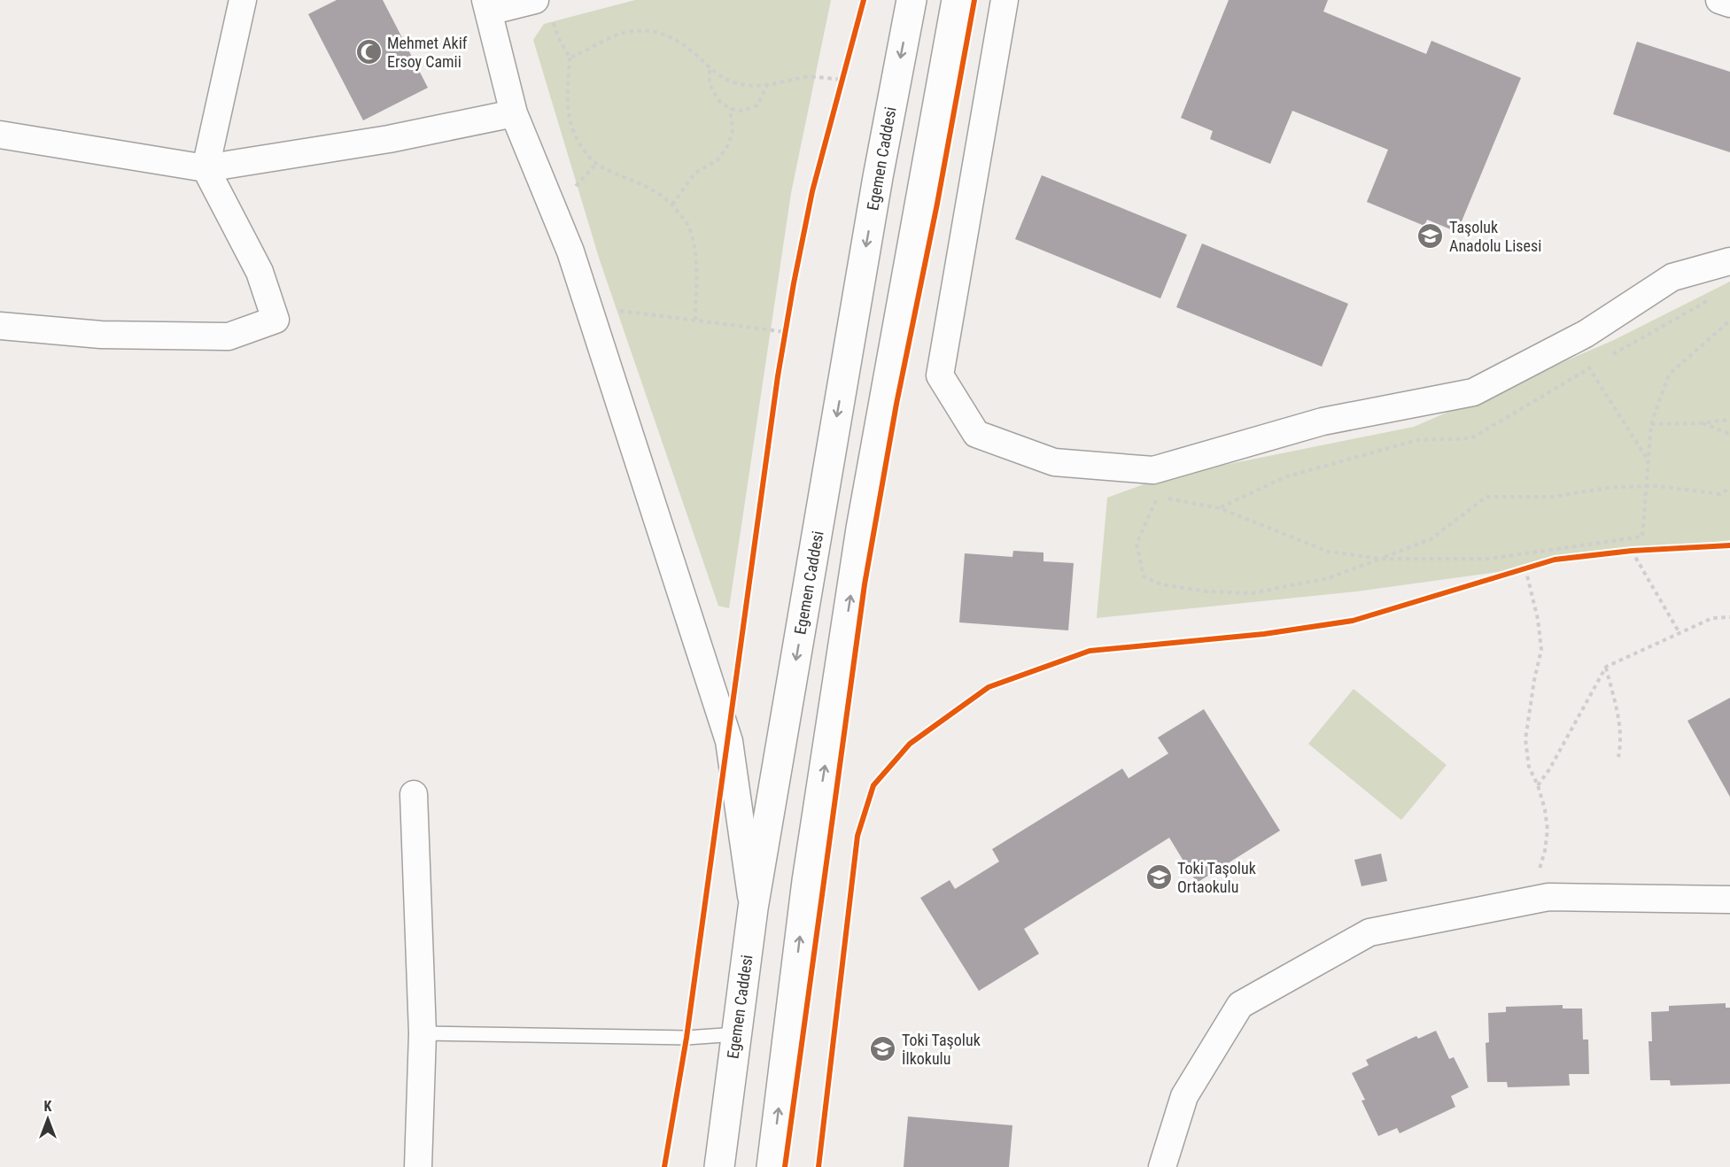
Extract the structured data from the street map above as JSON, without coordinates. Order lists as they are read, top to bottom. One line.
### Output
{"streets":{"main road":["Egemen Caddesi"]},"places":{"mosque":["Mehmet Akif Ersoy Camii"],"school or university":["Taşoluk Anadolu Lisesi","Toki Taşoluk Ortaokulu","Toki Taşoluk İlkokulu"]},"north":"top"}
